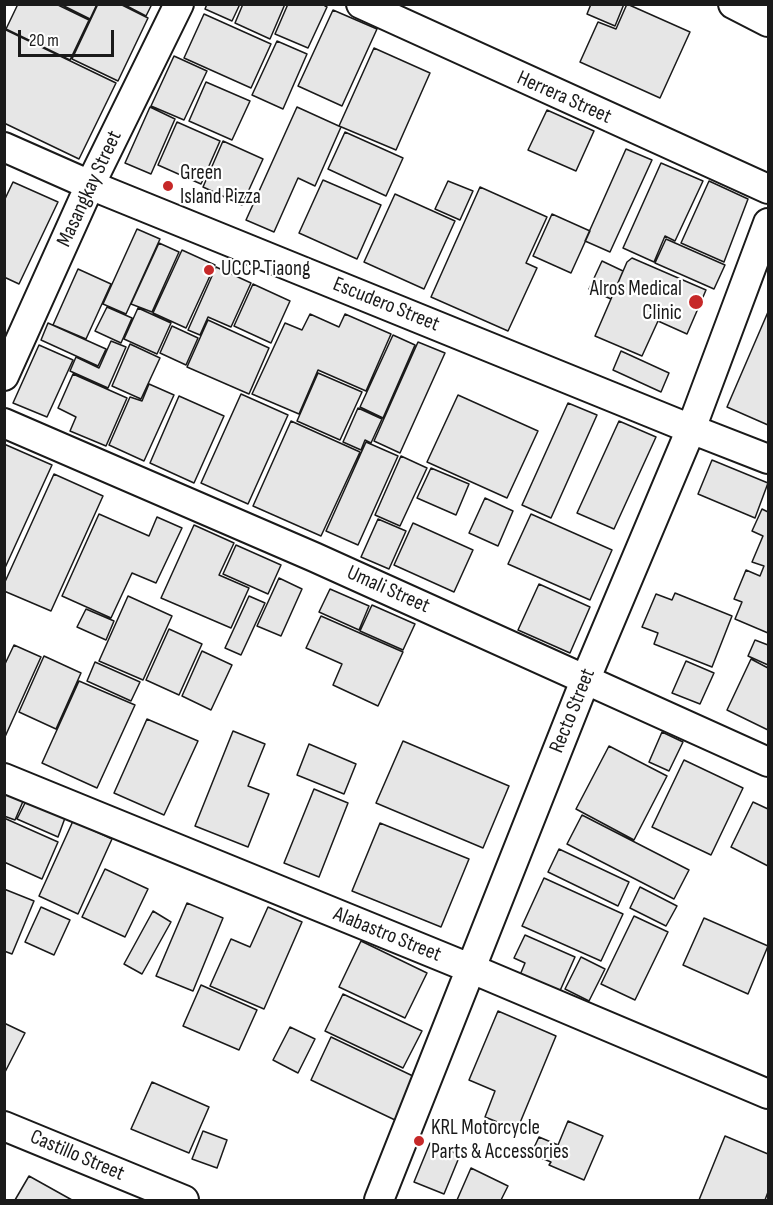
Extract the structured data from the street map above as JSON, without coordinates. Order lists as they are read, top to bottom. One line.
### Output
{"streets":{"street":["Herrera Street","Masangkay Street","Escudero Street","Umali Street","Recto Street","Alabastro Street","Castillo Street"]},"crossings":[["Masangkay Street","Escudero Street"],["Escudero Street","Recto Street"],["Umali Street","Recto Street"],["Recto Street","Alabastro Street"]],"places":["Green Island Pizza","UCCP Tiaong","Alros Medical Clinic","KRL Motorcycle Parts & Accessories"],"scale_bar":"20 m"}
